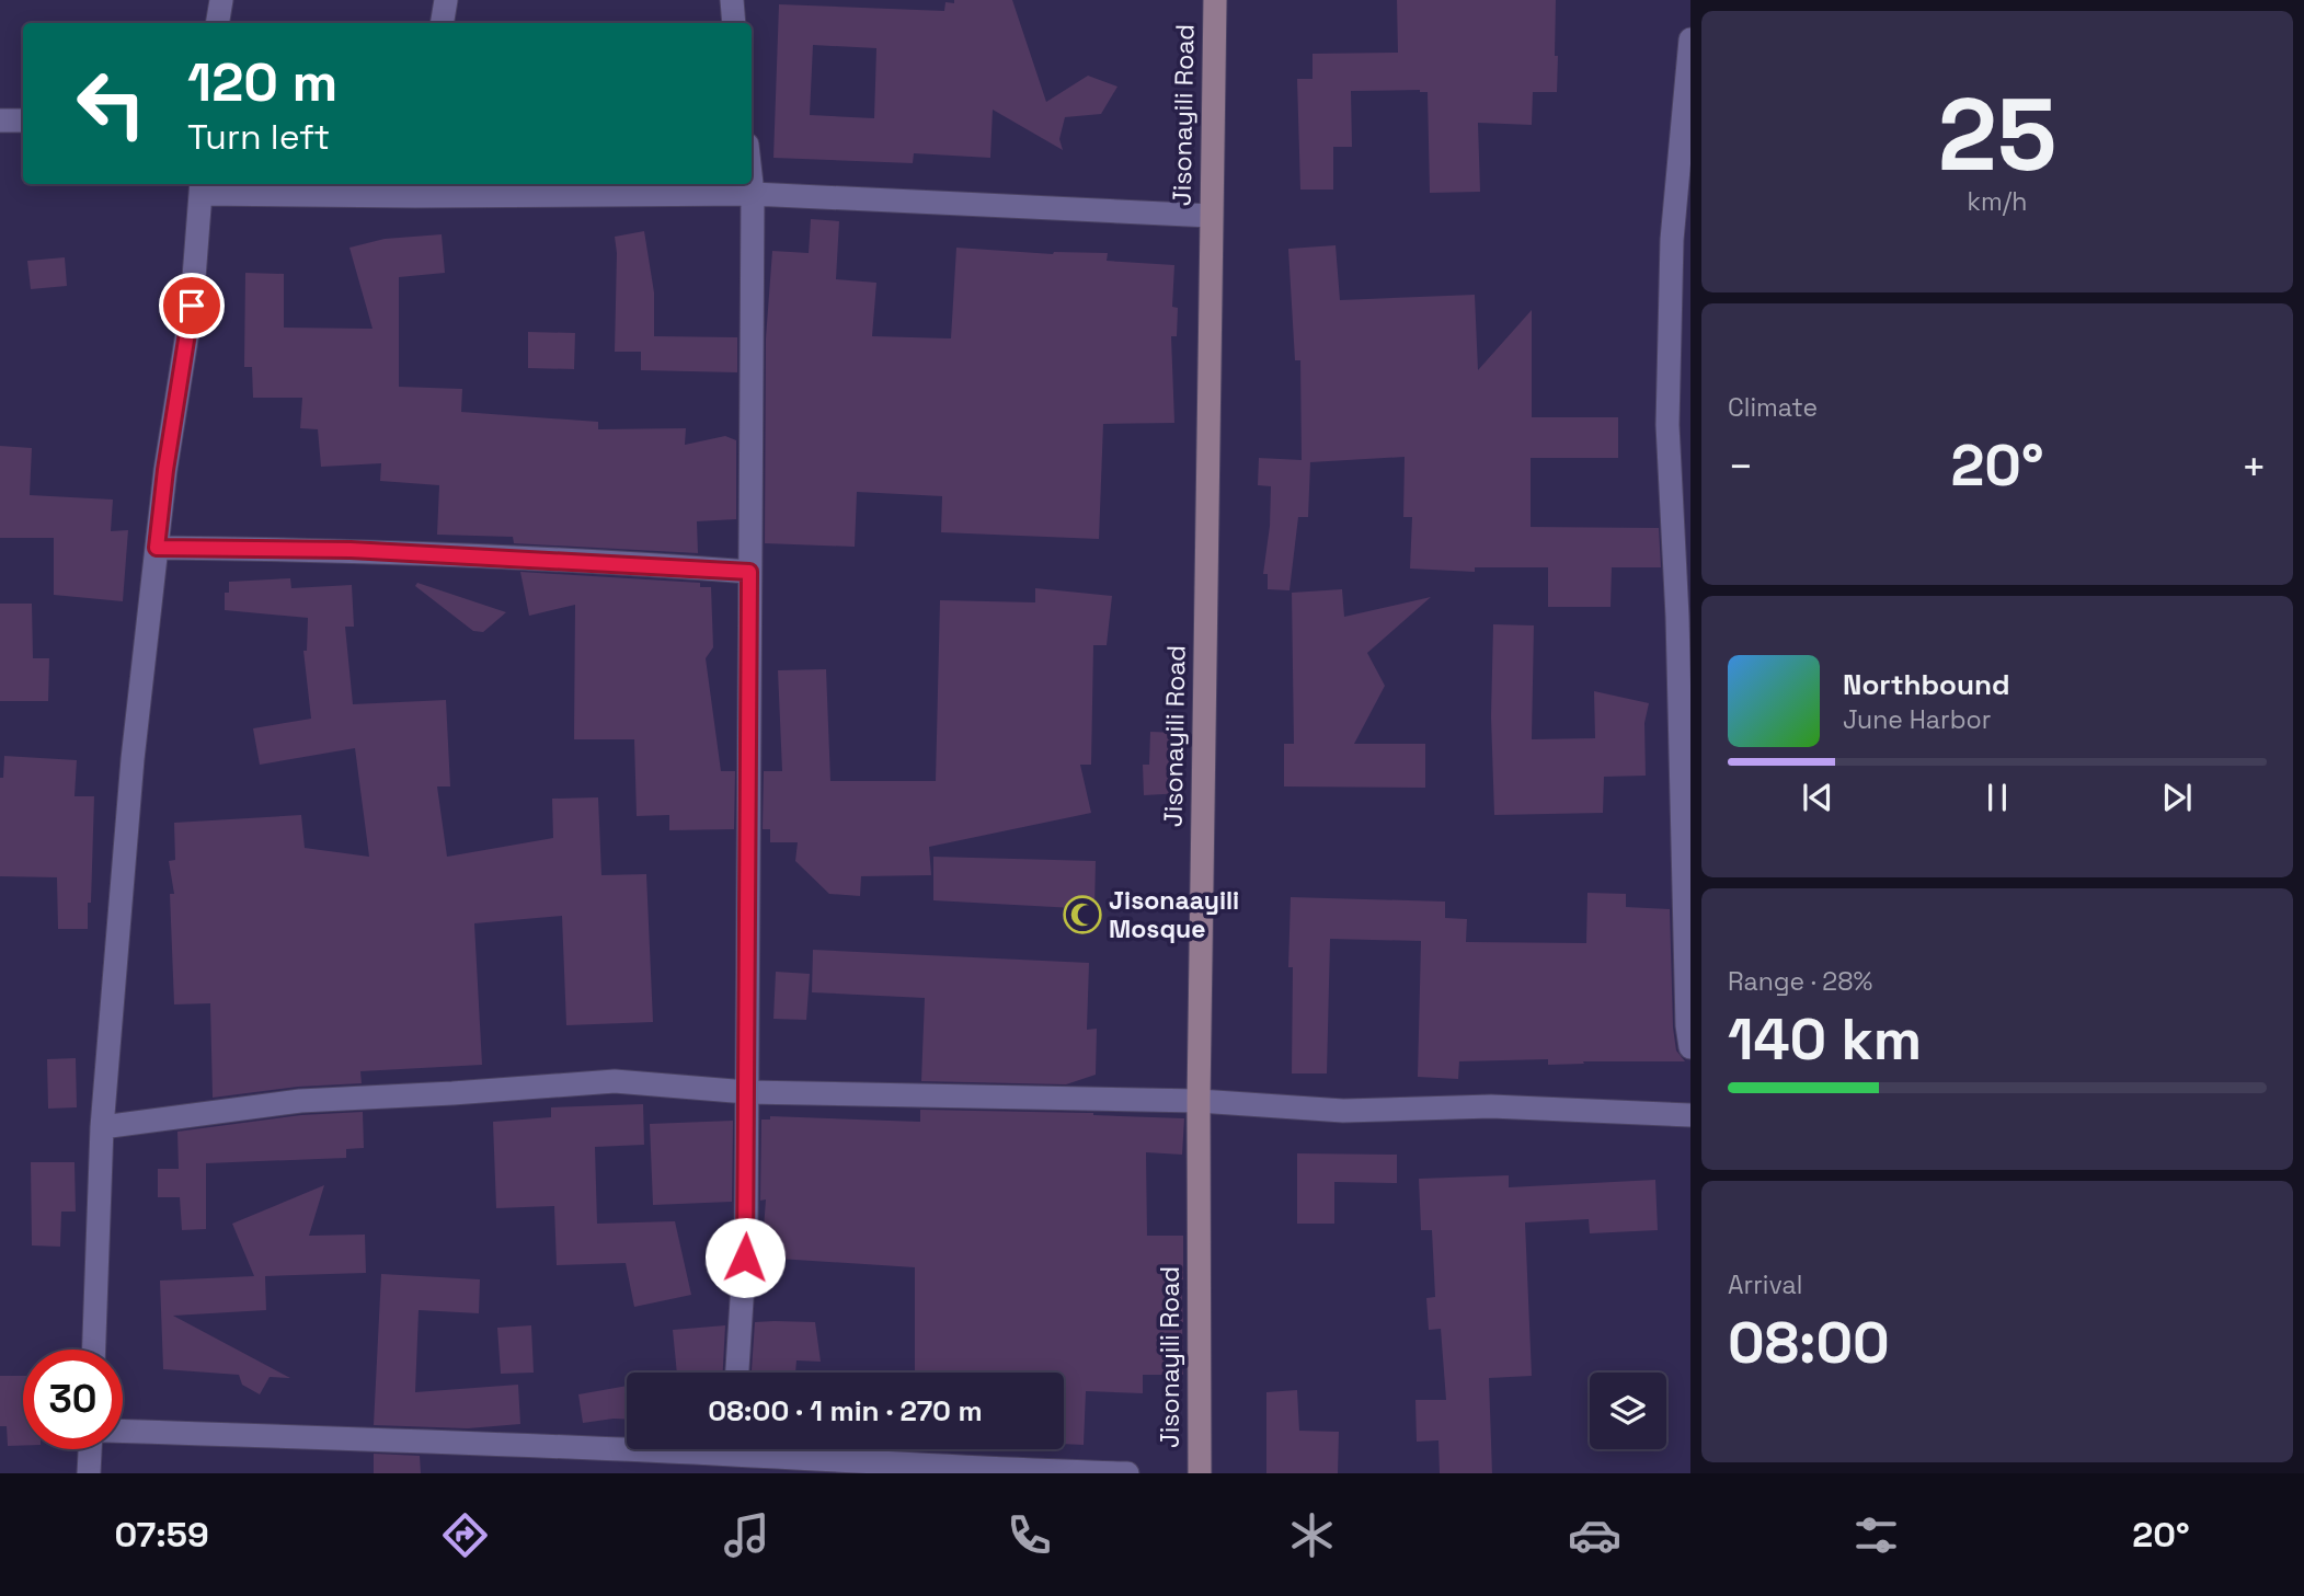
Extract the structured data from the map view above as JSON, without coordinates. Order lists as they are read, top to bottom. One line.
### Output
{"streets":{"street":["Jisonayili Road"]},"places":{"mosque":["Jisonaayili Mosque"]},"page":{"tile":[["25","km/h"],"Climate",["Range · 28%","140 km"],["Arrival","08:00"]],"turn":["120 m","Turn left"],"heat":["−","20°","+"],"song":["Northbound","June Harbor"],"limit":"30","trip":"08:00 · 1 min · 270 m","tabs":["07:59","20°"]}}
